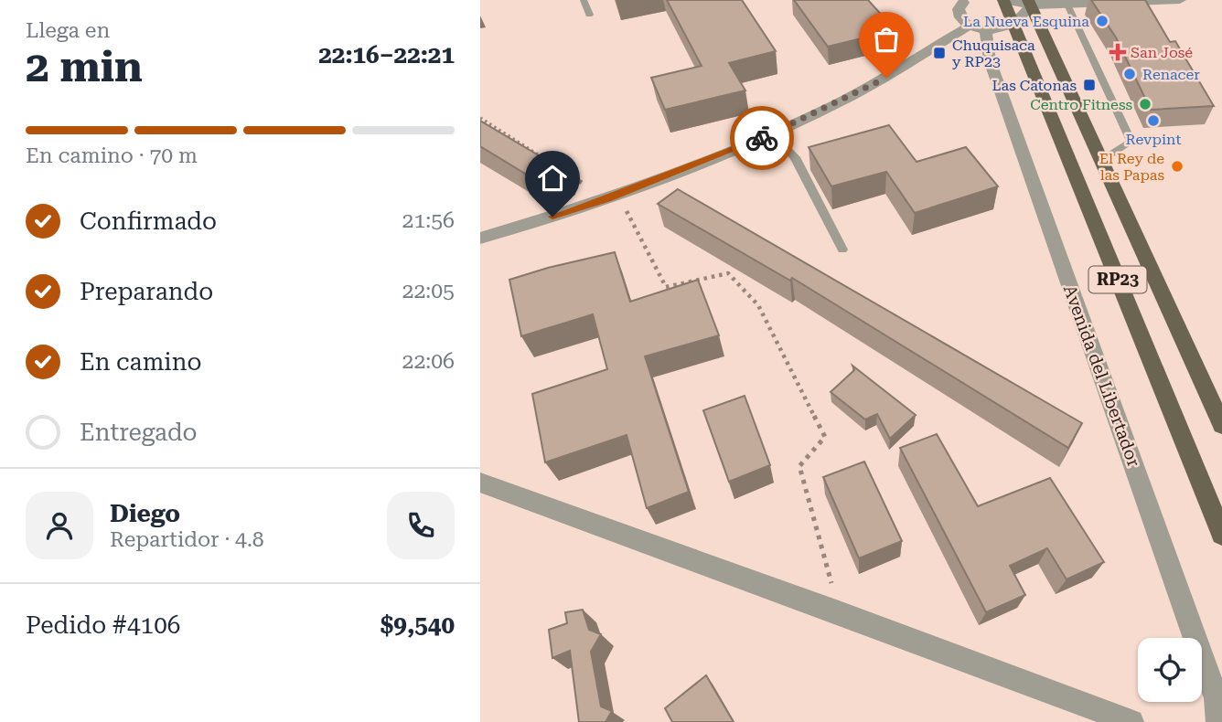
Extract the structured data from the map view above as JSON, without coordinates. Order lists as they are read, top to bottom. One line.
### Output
{"streets":{"main road":["RP23"],"street":["Avenida del Libertador"]},"places":{"other":["La Nueva Esquina","Renacer","Centro Fitness","Revpint","El Rey de las Papas"],"health":["San José"],"transit":["Chuquisaca y RP23","Las Catonas"]},"page":{"heading":["2 min","Llega en","22:16–22:21"],"panel":["Diego","Repartidor · 4.8","Pedido #4106","$9,540"],"bar":"En camino · 70 m","list":[["Confirmado","21:56"],["Preparando","22:05"],["En camino","22:06"],"Entregado"]}}
